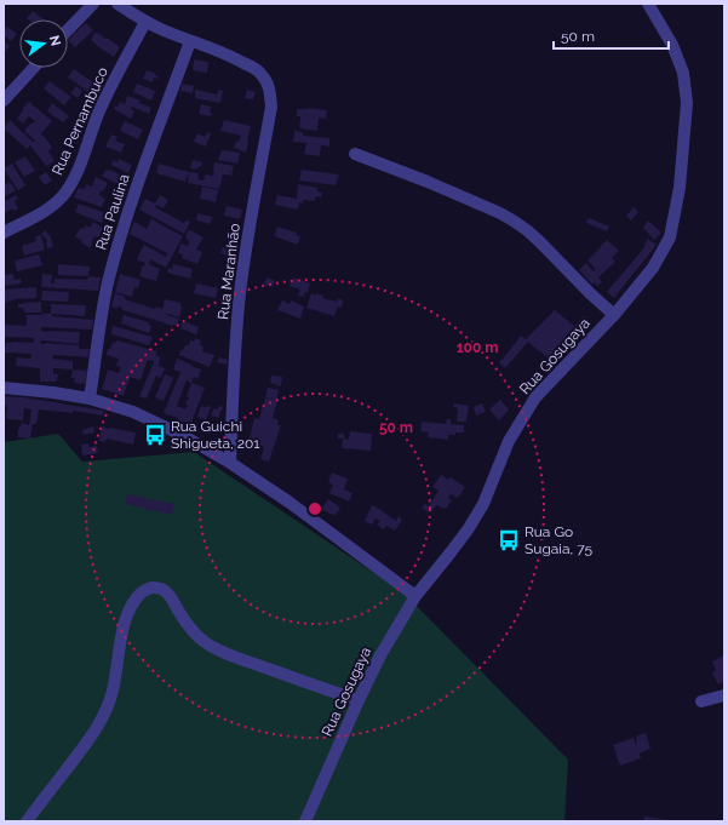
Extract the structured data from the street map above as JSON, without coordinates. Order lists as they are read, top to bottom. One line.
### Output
{"streets":{"street":["Rua Pernambuco","Rua Paulina","Rua Maranhão","Rua Gosugaya"]},"crossings":[["Rua Paulina","Rua Maranhão"]],"places":{"bus stop":["Rua Guichi Shigueta, 201","Rua Go Sugaia, 75"]},"scale_bar":"50 m","north":"right","rings":["100 m","50 m"]}
